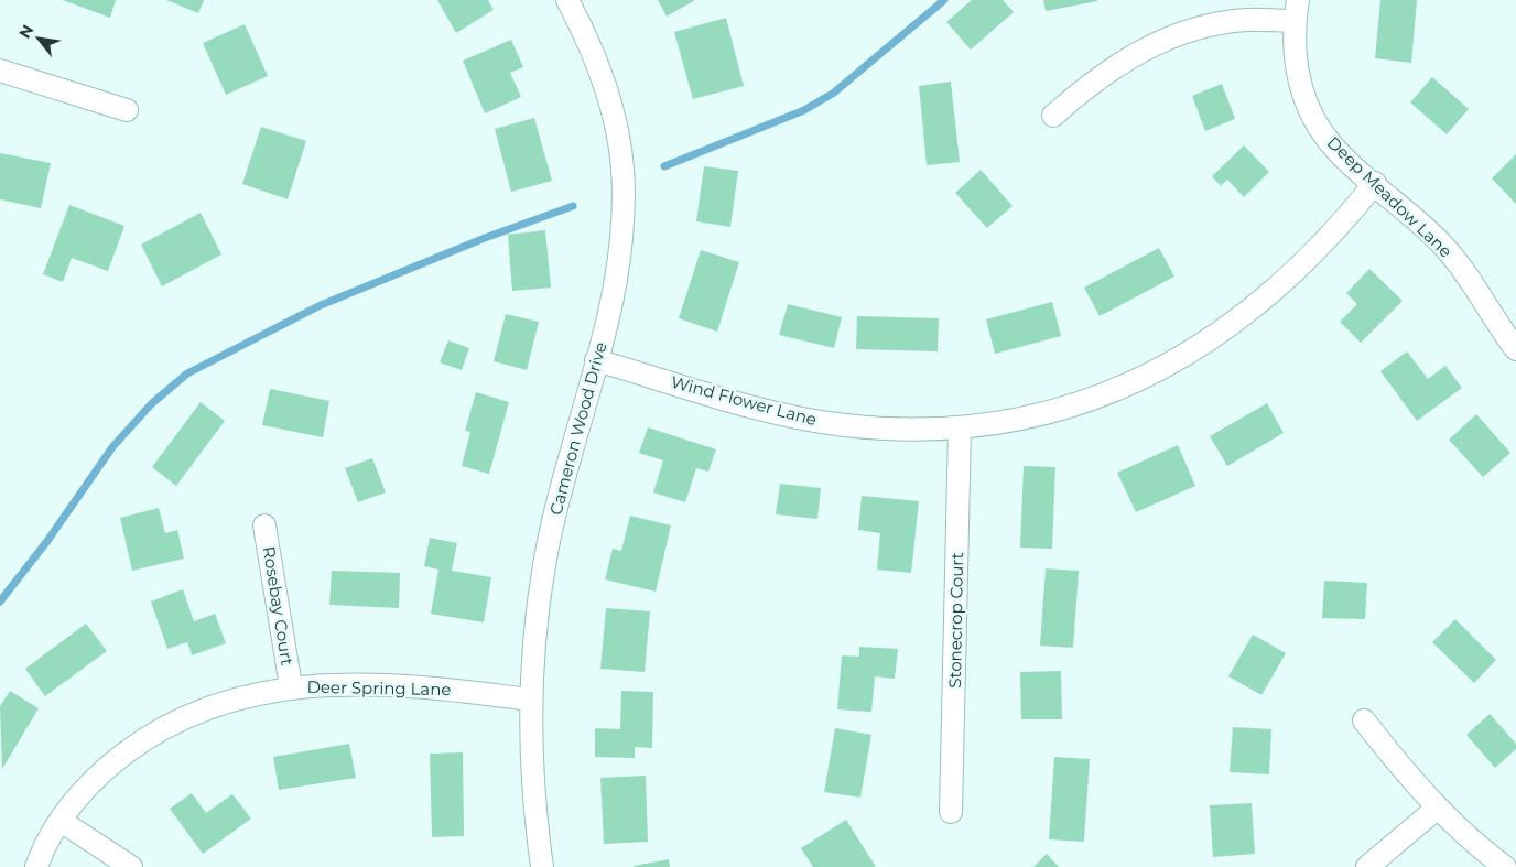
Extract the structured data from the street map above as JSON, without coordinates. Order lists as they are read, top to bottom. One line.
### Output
{"streets":{"street":["Deep Meadow Lane","Wind Flower Lane","Cameron Wood Drive","Rosebay Court","Stonecrop Court","Deer Spring Lane"]},"crossings":[["Deep Meadow Lane","Wind Flower Lane"],["Wind Flower Lane","Cameron Wood Drive"],["Wind Flower Lane","Stonecrop Court"],["Cameron Wood Drive","Deer Spring Lane"],["Rosebay Court","Deer Spring Lane"]],"north":"top left"}
